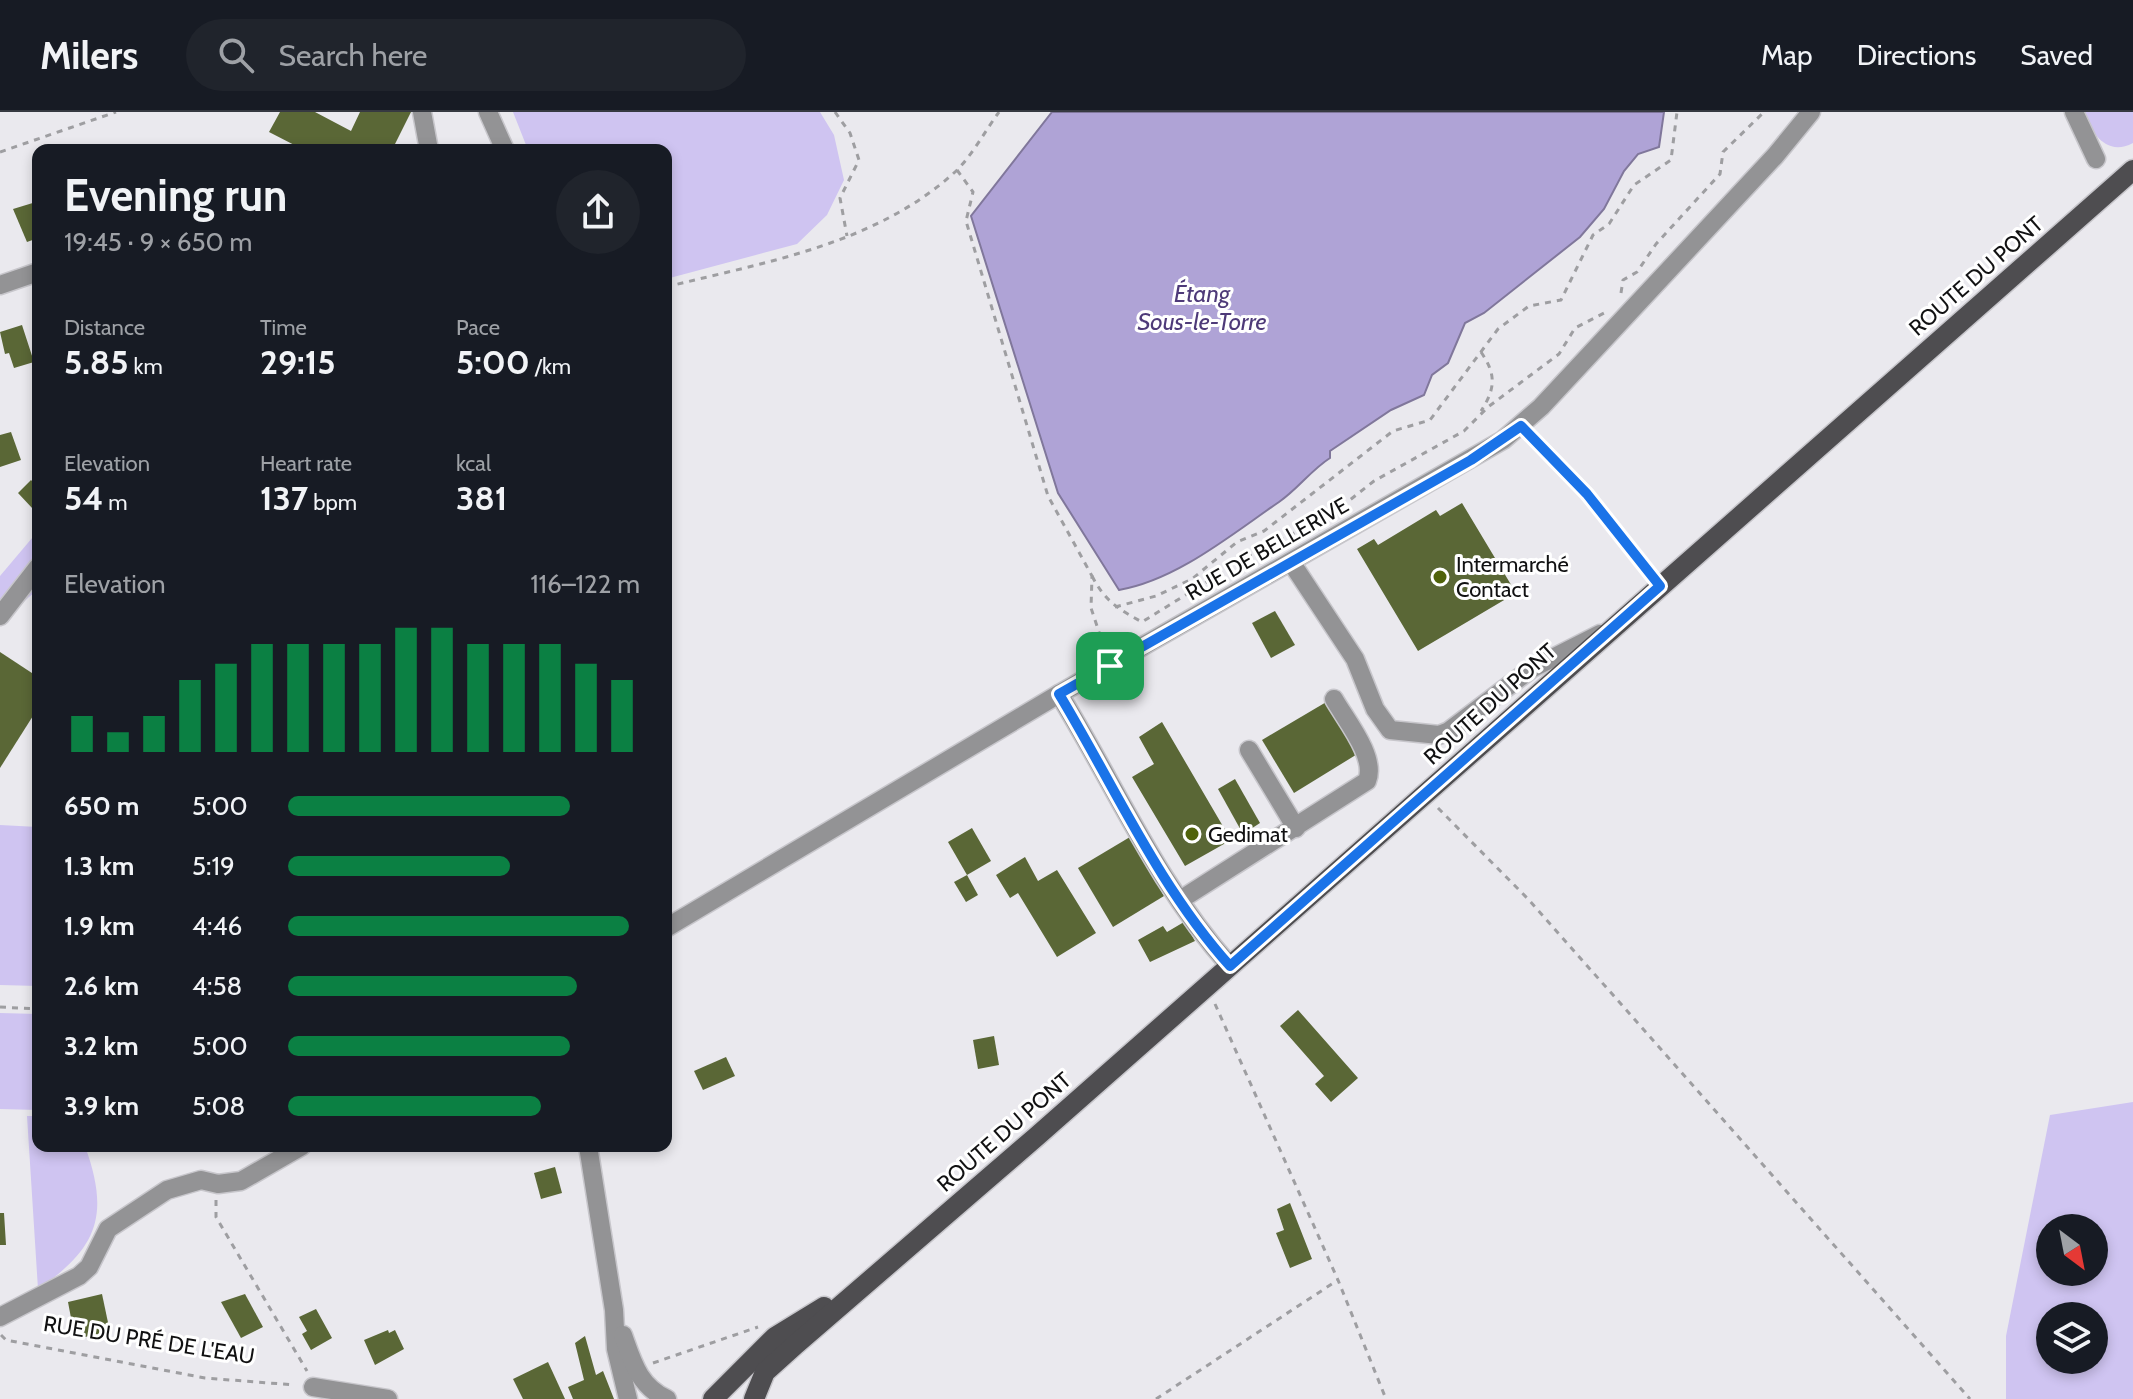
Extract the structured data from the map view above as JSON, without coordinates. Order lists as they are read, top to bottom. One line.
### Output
{"streets":{"main road":["ROUTE DU PONT"],"street":["RUE DE BELLERIVE"],"path":["RUE DU PRÉ DE L'EAU"]},"water":["Étang Sous-le-Torre"],"places":["Intermarché Contact","Gedimat"],"north":"bottom right","page":{"header":"Milers","search":"Search here","nav":["Map","Directions","Saved"],"heading":["Evening run","19:45 · 9 × 650 m"],"stats":[["Distance","5.85 km"],["Time","29:15"],["Pace","5:00 /km"],["Elevation","54 m"],["Heart rate","137 bpm"],["kcal","381"]],"chart":["Elevation","116–122 m"],"list":[{"name":"650 m","note":"5:00"},{"name":"1.3 km","note":"5:19"},{"name":"1.9 km","note":"4:46"},{"name":"2.6 km","note":"4:58"},{"name":"3.2 km","note":"5:00"},{"name":"3.9 km","note":"5:08"}]}}
